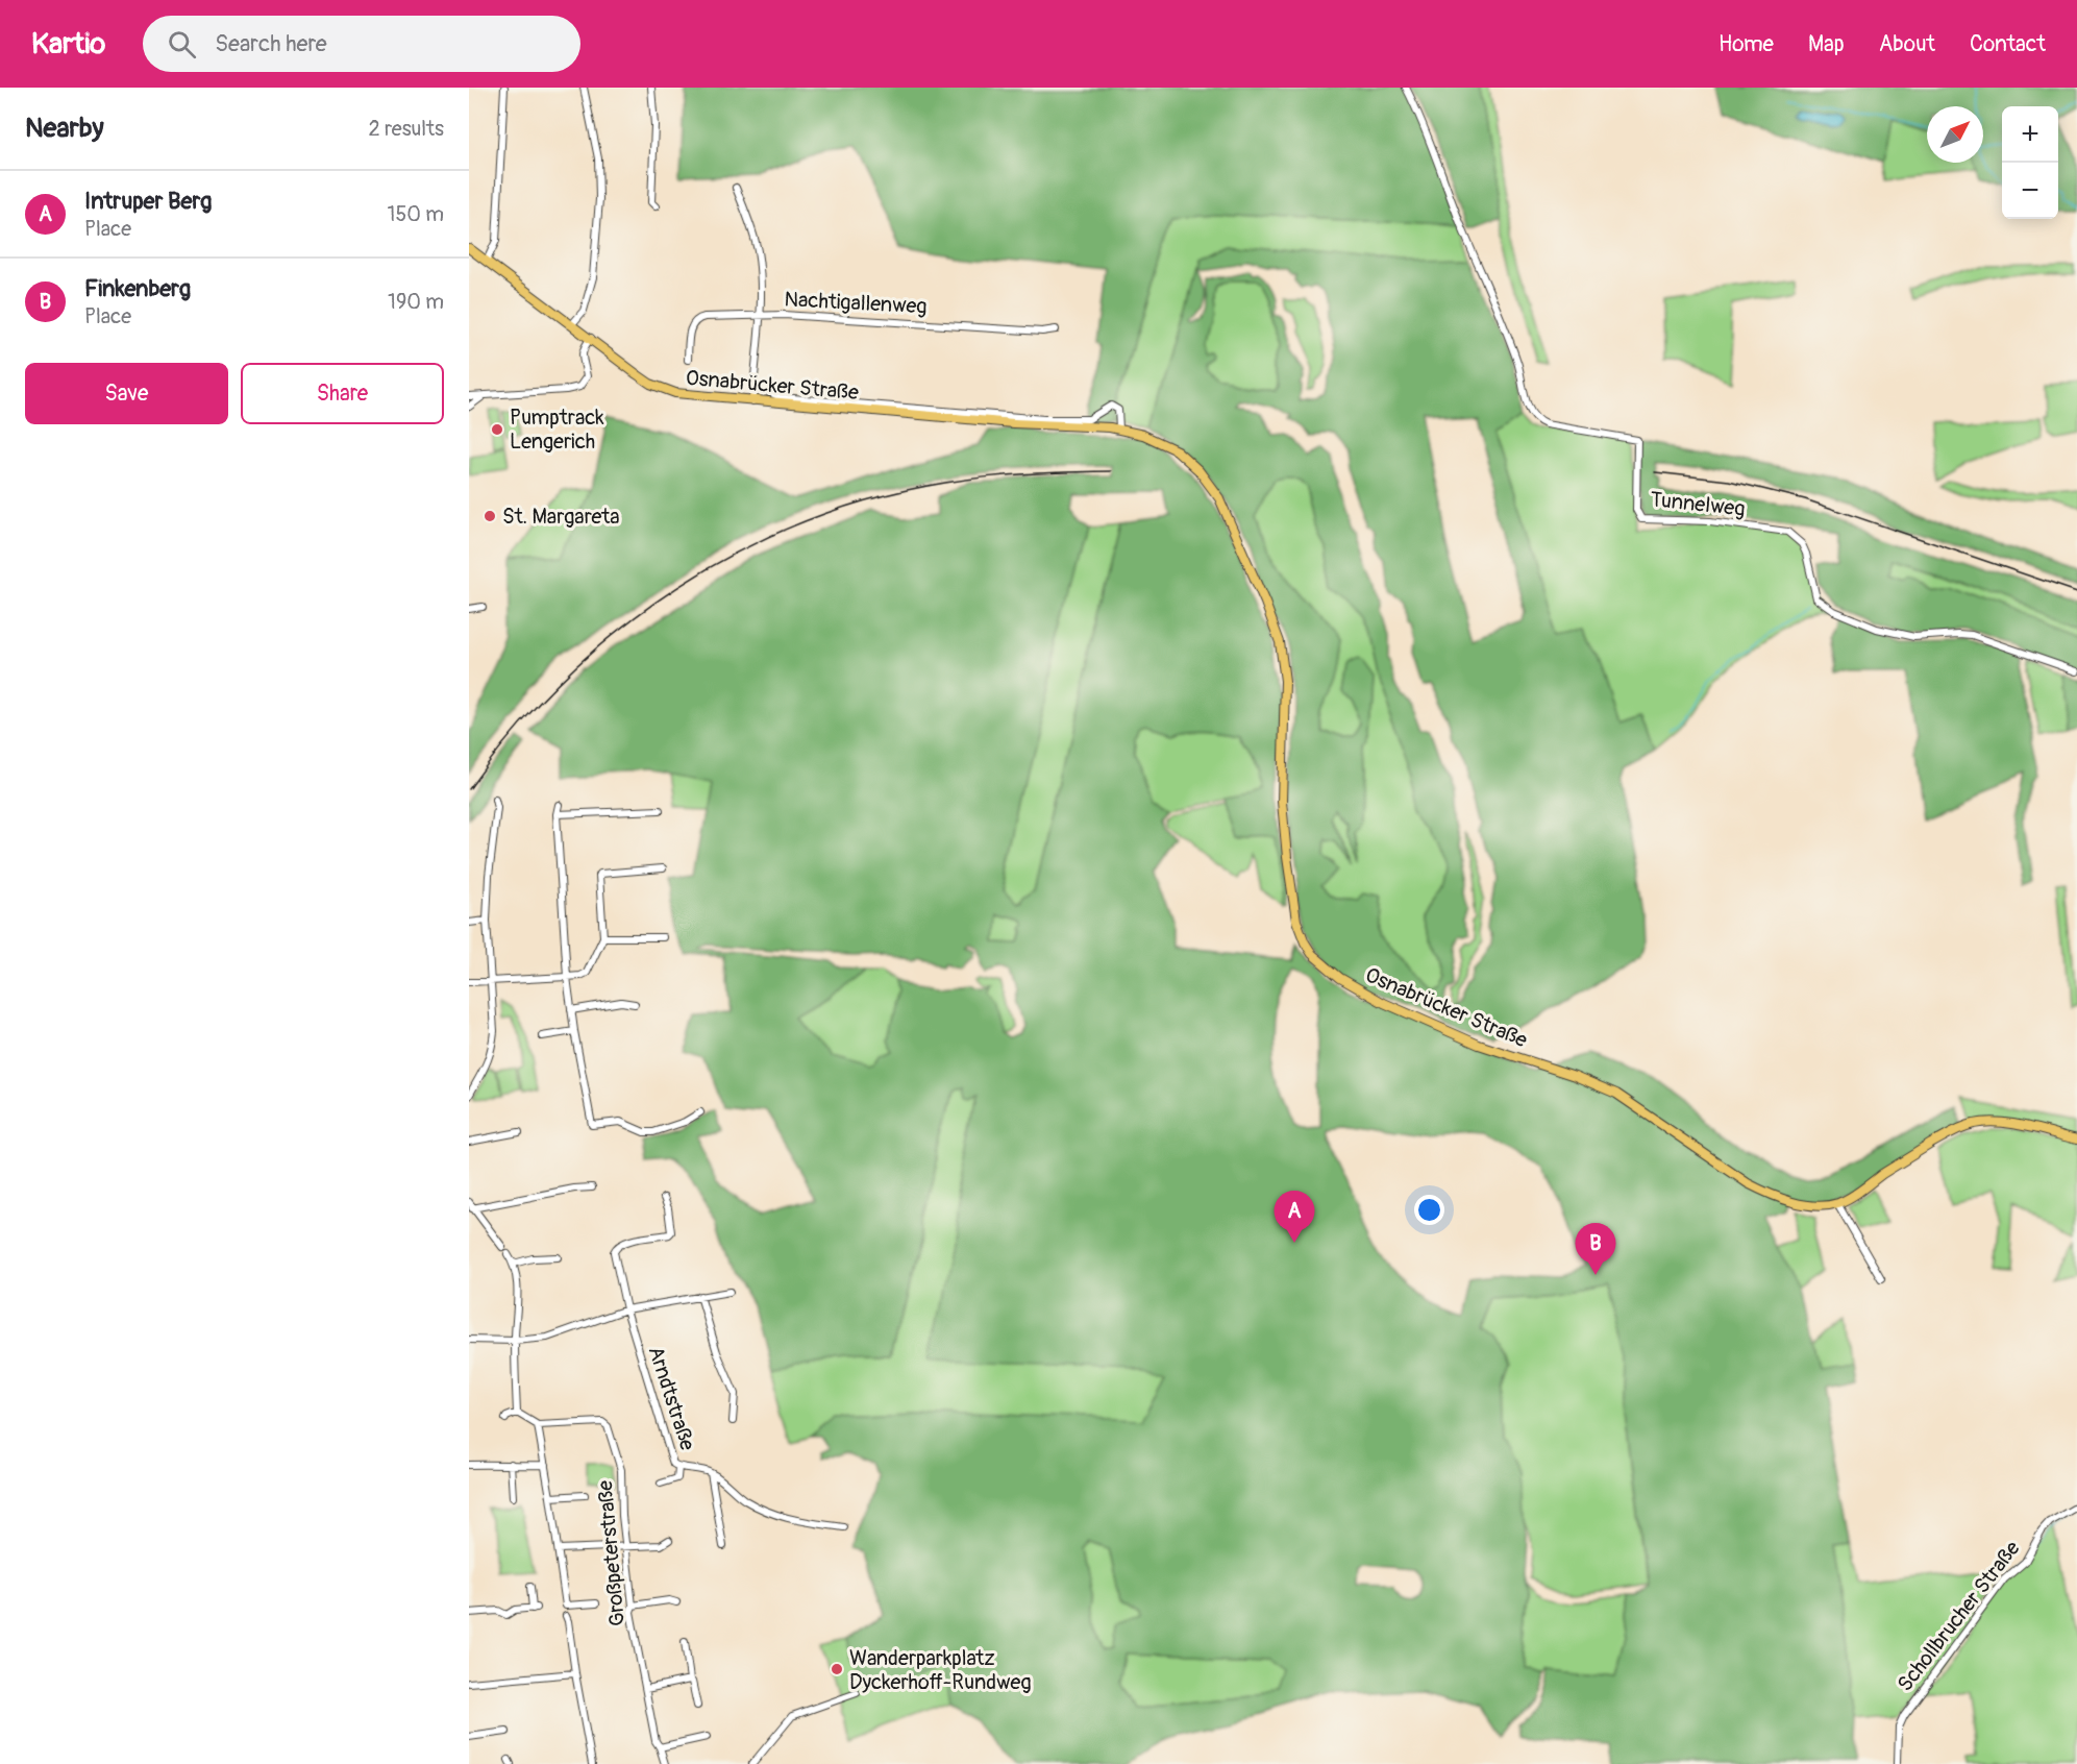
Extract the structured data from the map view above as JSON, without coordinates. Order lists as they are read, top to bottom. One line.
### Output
{"streets":{"main road":["Osnabrücker Straße"],"street":["Nachtigallenweg","Tunnelweg","Arndtstraße","Großpeterstraße","Schollbrucher Straße"]},"places":["Pumptrack Lengerich","St. Margareta","Wanderparkplatz Dyckerhoff-Rundweg"],"north":"top right","page":{"header":"Kartio","search":"Search here","nav":["Home","Map","About","Contact"],"heading":["Nearby","2 results"],"map_buttons":["+","−"],"list":[{"mark":"A","name":"Intruper Berg","note":"Place","value":"150 m"},{"mark":"B","name":"Finkenberg","note":"Place","value":"190 m"}],"buttons":["Save","Share"],"pins":["A","B"]}}
